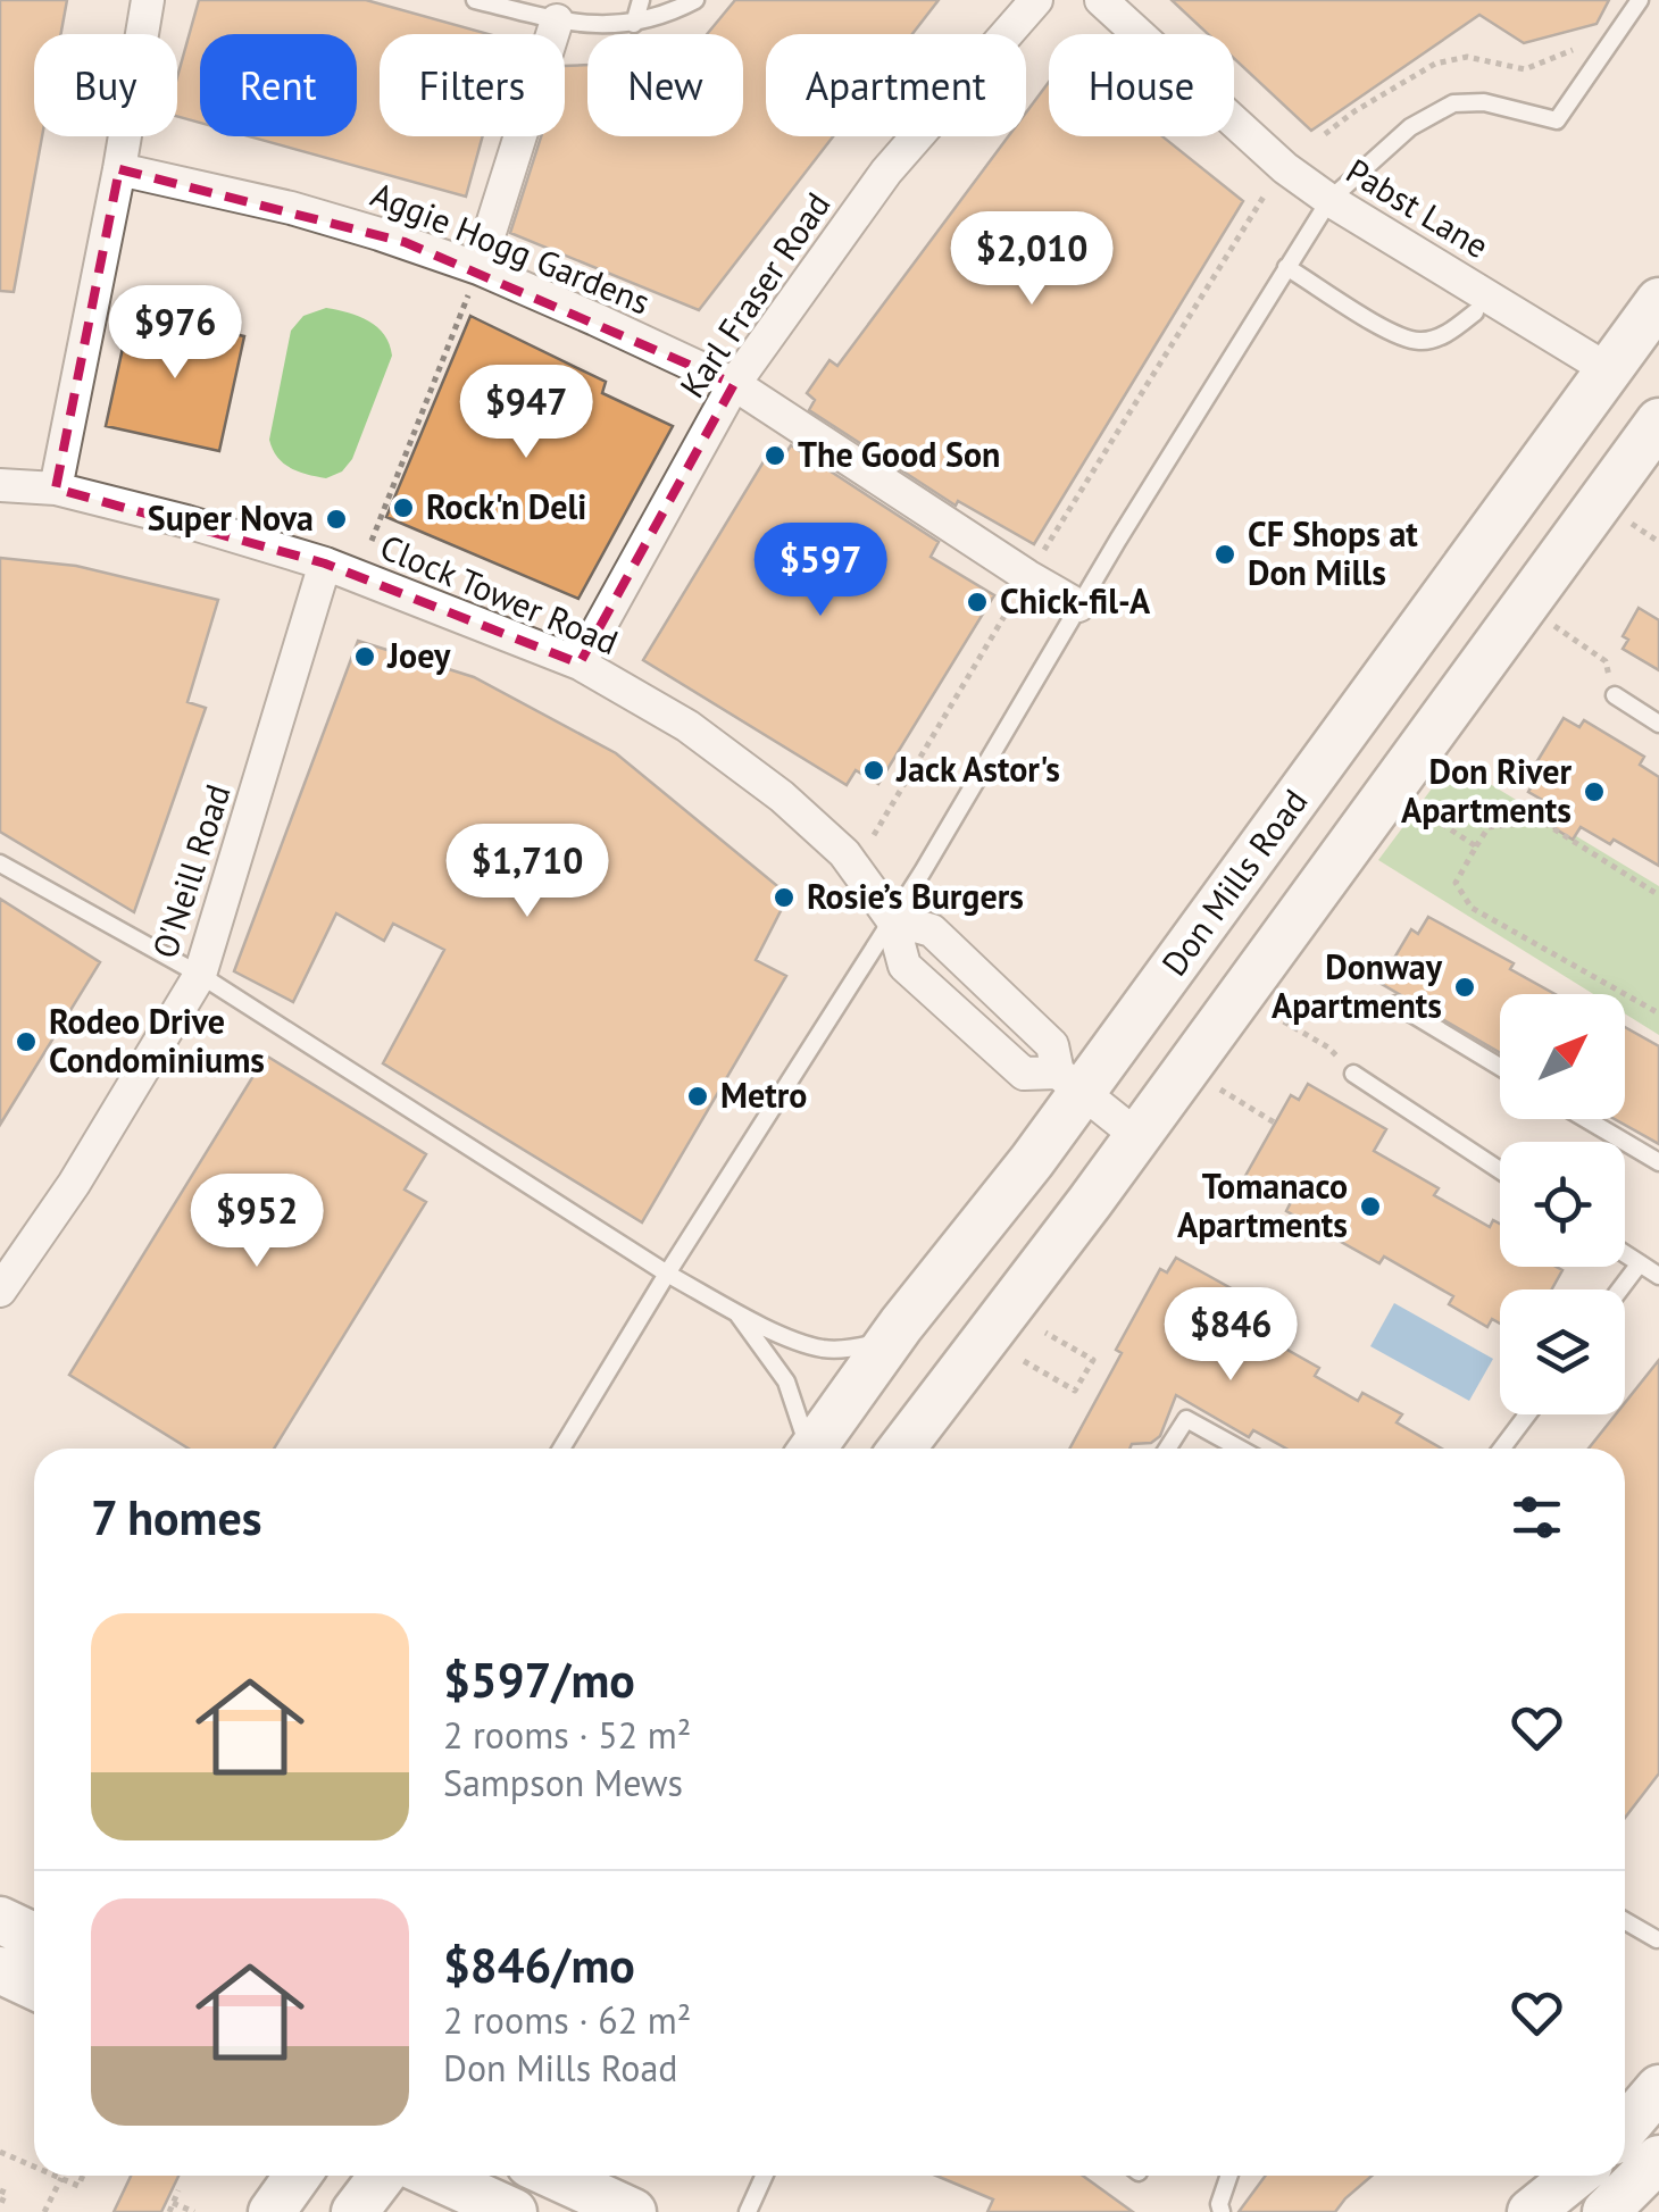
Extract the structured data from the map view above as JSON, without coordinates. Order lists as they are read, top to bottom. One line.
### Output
{"streets":{"main road":["Don Mills Road"],"street":["Pabst Lane","Aggie Hogg Gardens","Karl Fraser Road","Clock Tower Road","O'Neill Road"]},"crossings":[["Pabst Lane","Don Mills Road"],["Aggie Hogg Gardens","Karl Fraser Road"],["Karl Fraser Road","Clock Tower Road"],["Clock Tower Road","O'Neill Road"],["Clock Tower Road","Don Mills Road"]],"places":["The Good Son","Rock'n Deli","Super Nova","CF Shops at Don Mills","Chick-fil-A","Joey","Jack Astor's","Don River Apartments","Rosie’s Burgers","Donway Apartments","Rodeo Drive Condominiums","Metro","Tomanaco Apartments"],"north":"top right","page":{"chip":["Buy","Rent","Filters","New","Apartment","House"],"price":["$2,010","$976","$947","$597","$1,710","$952","$846"],"heading":"7 homes","list":[{"name":"$597/mo","note":"2 rooms · 52 m² · Sampson Mews"},{"name":"$846/mo","note":"2 rooms · 62 m² · Don Mills Road"}]}}
